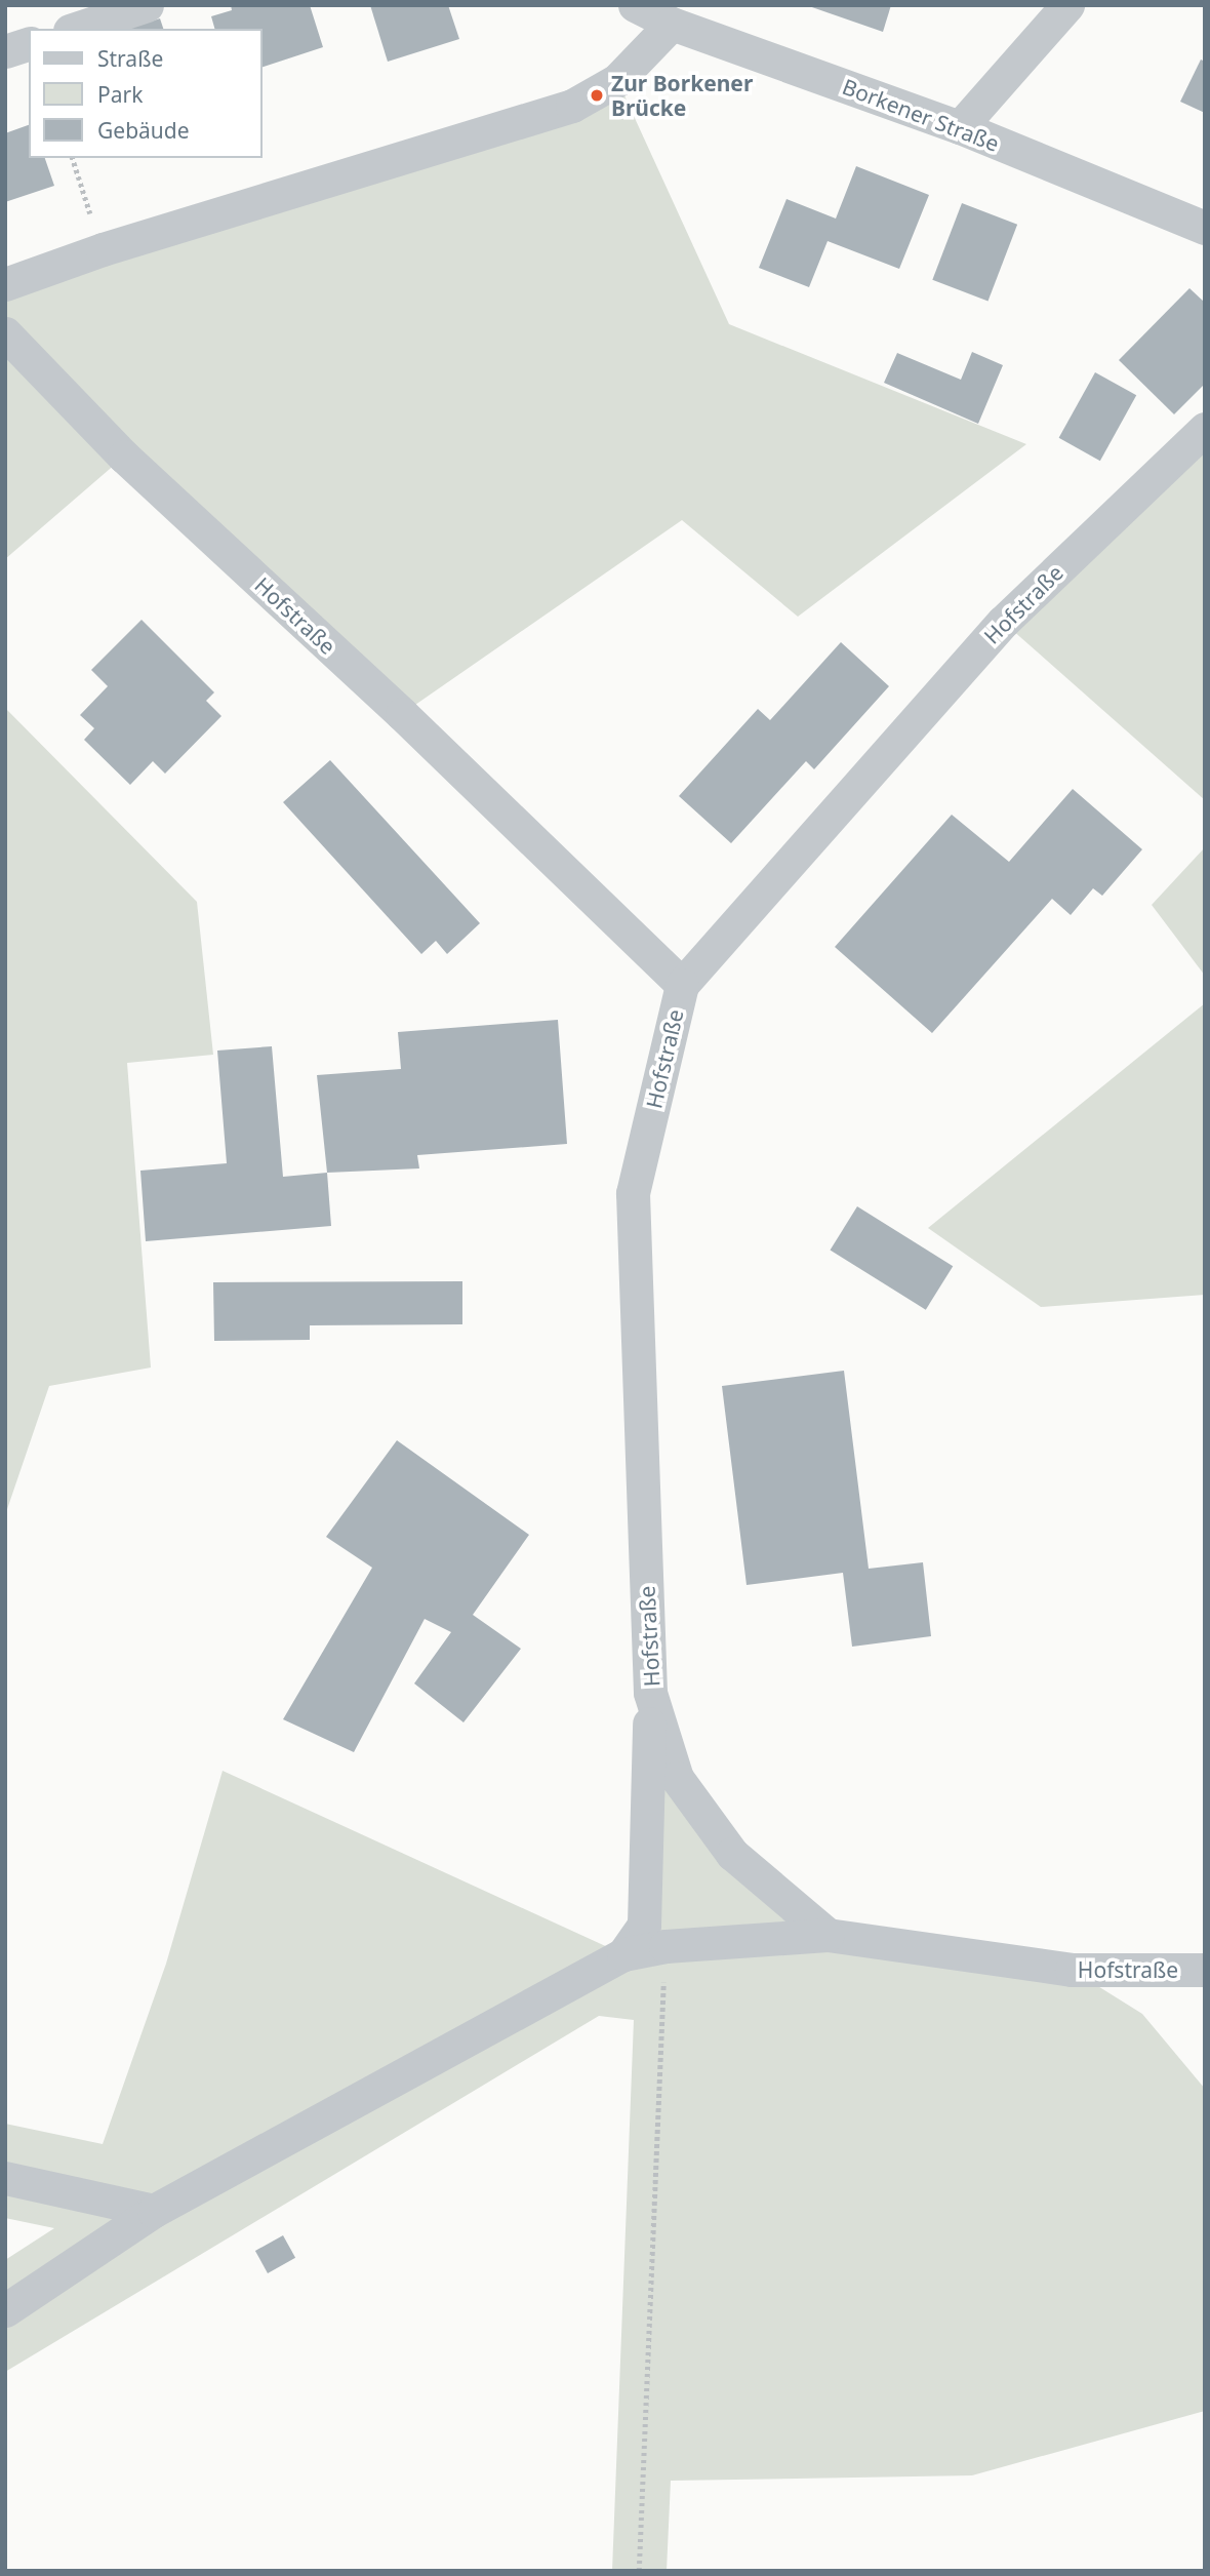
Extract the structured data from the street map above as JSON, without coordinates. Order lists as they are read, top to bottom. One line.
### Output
{"streets":{"street":["Borkener Straße","Hofstraße"]},"places":["Zur Borkener Brücke"],"legend":["Straße","Park","Gebäude"]}
